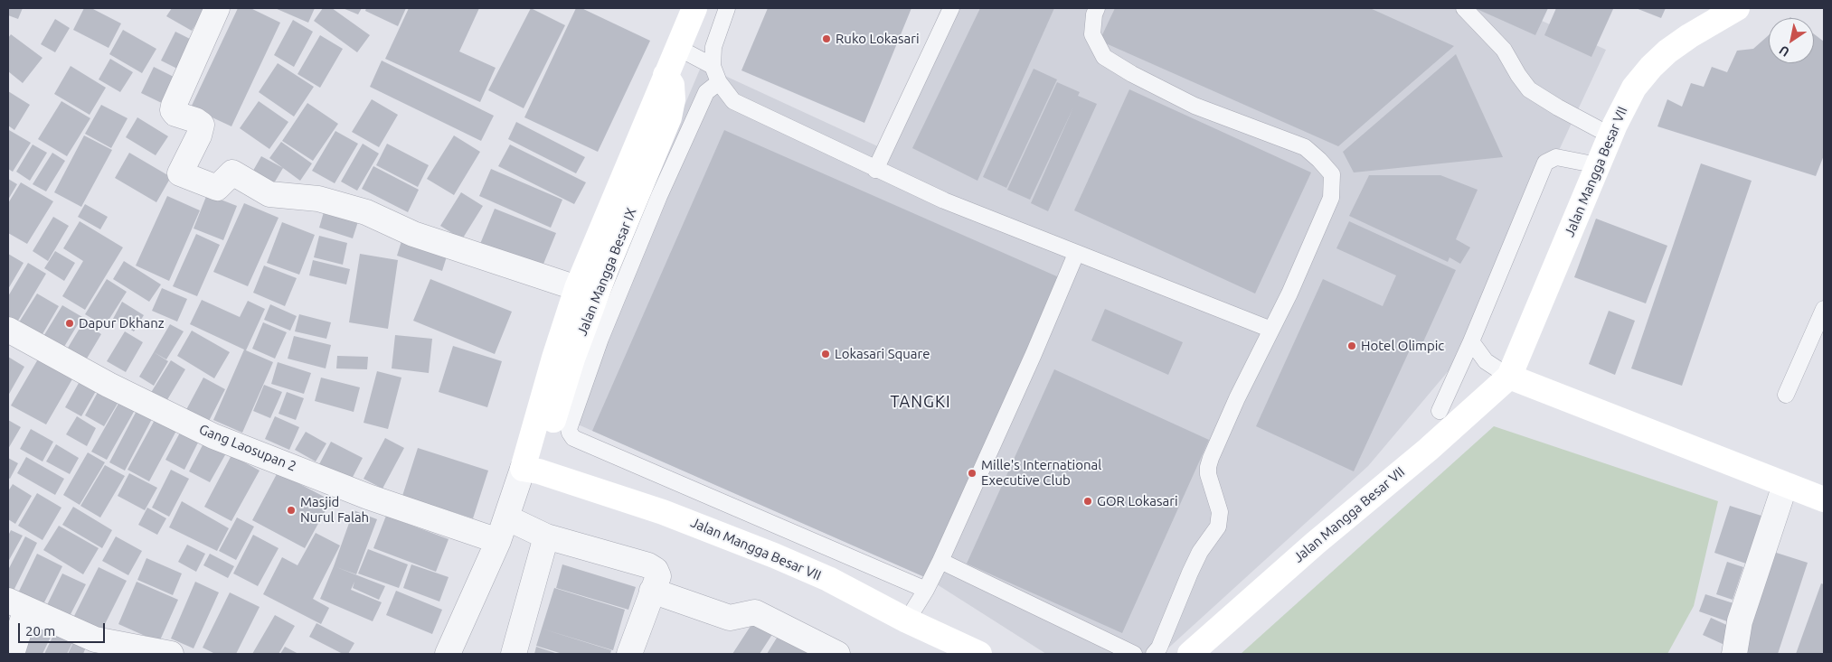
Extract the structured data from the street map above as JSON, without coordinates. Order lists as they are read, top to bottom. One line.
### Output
{"streets":{"street":["Jalan Mangga Besar VII","Jalan Mangga Besar IX","Gang Laosupan 2"]},"crossings":[["Jalan Mangga Besar VII","Jalan Mangga Besar IX"]],"districts":["TANGKI"],"places":["Ruko Lokasari","Dapur Dkhanz","Hotel Olimpic","Lokasari Square","Mille's International Executive Club","GOR Lokasari","Masjid Nurul Falah"],"scale_bar":"20 m","north":"bottom left"}
